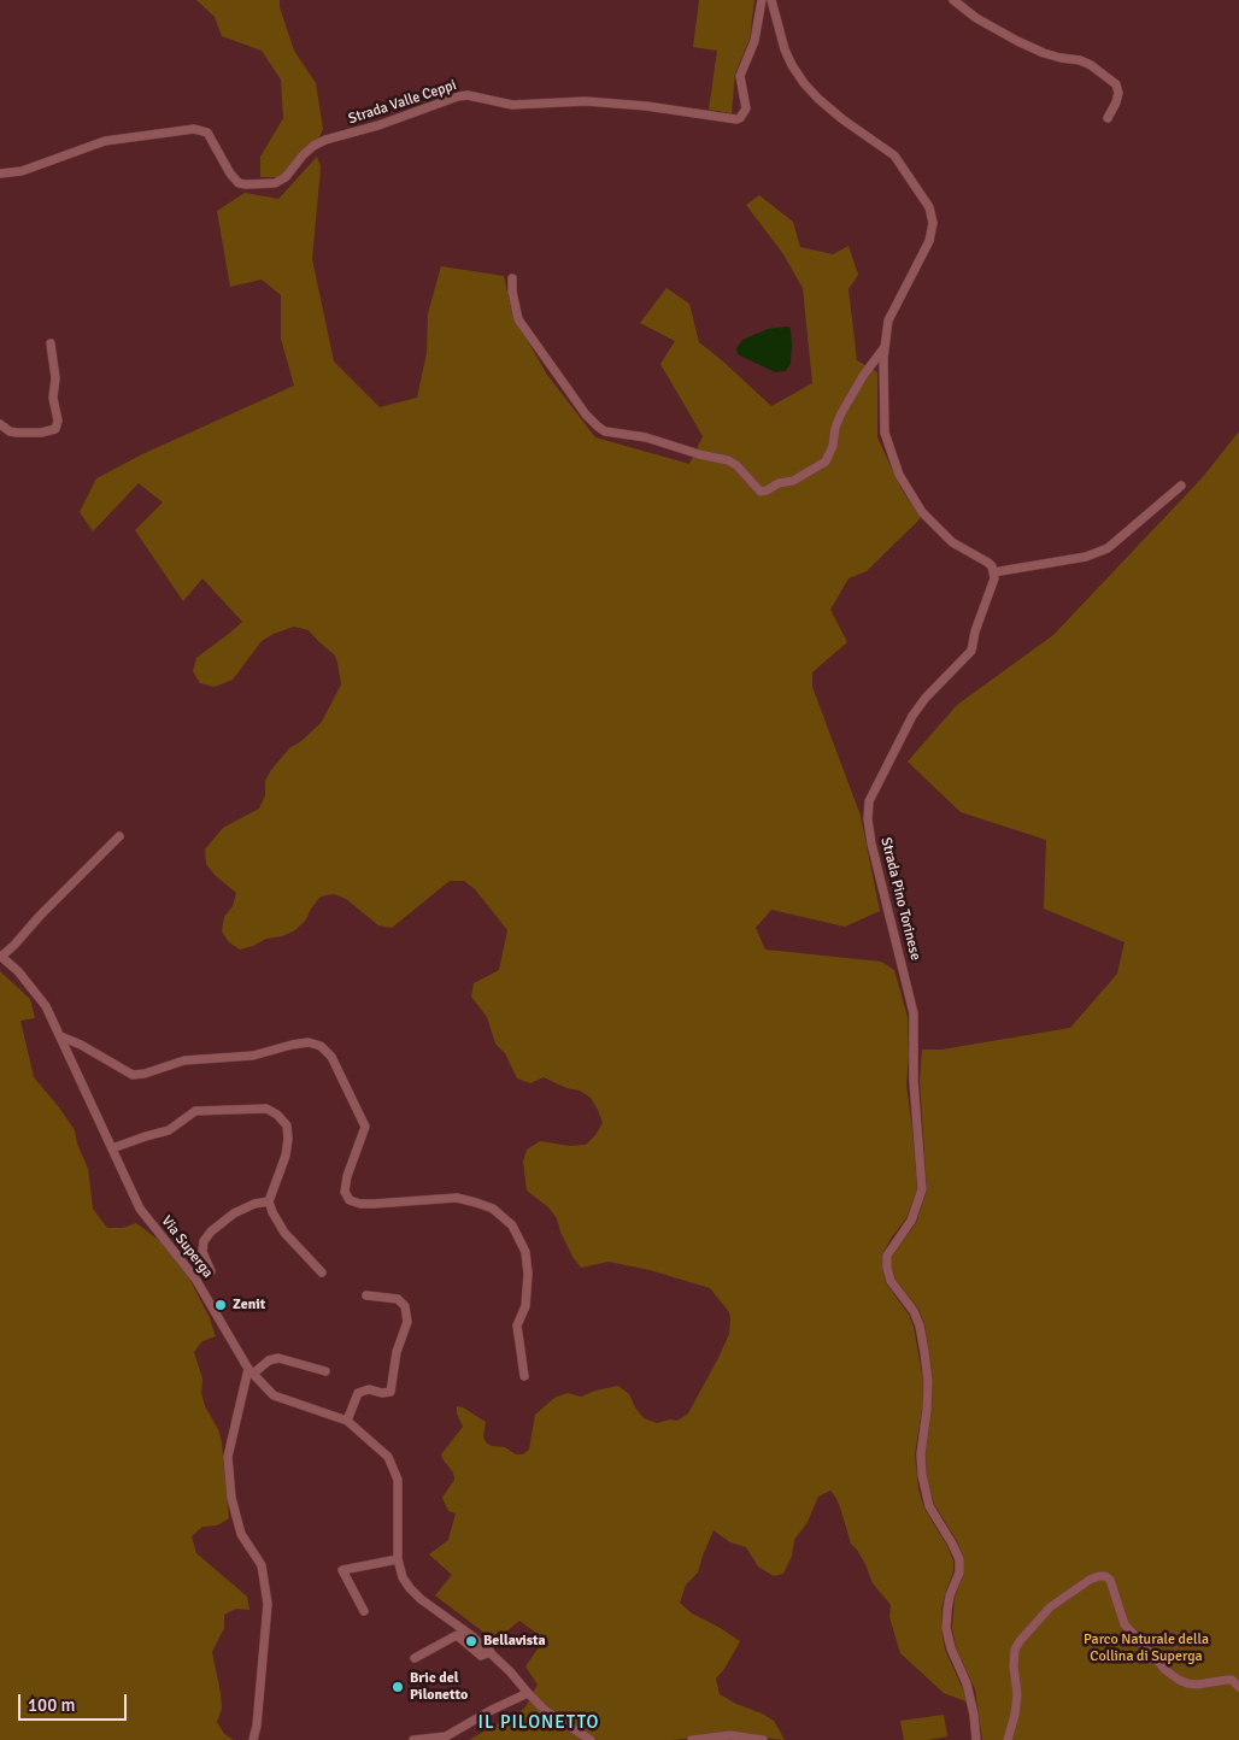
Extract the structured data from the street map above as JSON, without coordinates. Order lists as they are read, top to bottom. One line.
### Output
{"streets":{"street":["Strada Valle Ceppi","Strada Pino Torinese","Via Superga"]},"districts":["IL PILONETTO"],"parks":["Parco Naturale della Collina di Superga"],"places":["Zenit","Bellavista","Bric del Pilonetto"],"scale_bar":"100 m"}
